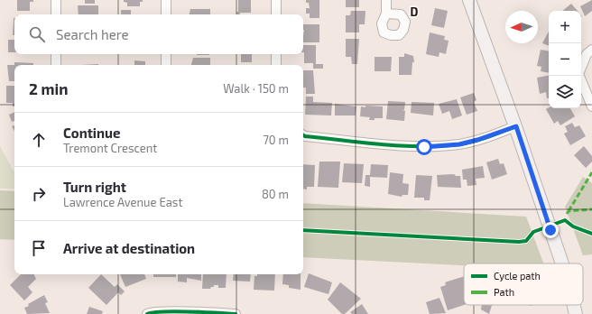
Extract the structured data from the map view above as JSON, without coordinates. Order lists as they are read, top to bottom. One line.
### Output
{"legend":["Cycle path","Path"],"north":"left","page":{"map_buttons":["+","−"],"search":"Search here","heading":["2 min","Walk · 150 m"],"list":[["Continue","Tremont Crescent","70 m"],["Turn right","Lawrence Avenue East","80 m"],"Arrive at destination"]},"grid":{"columns":["D"]}}
